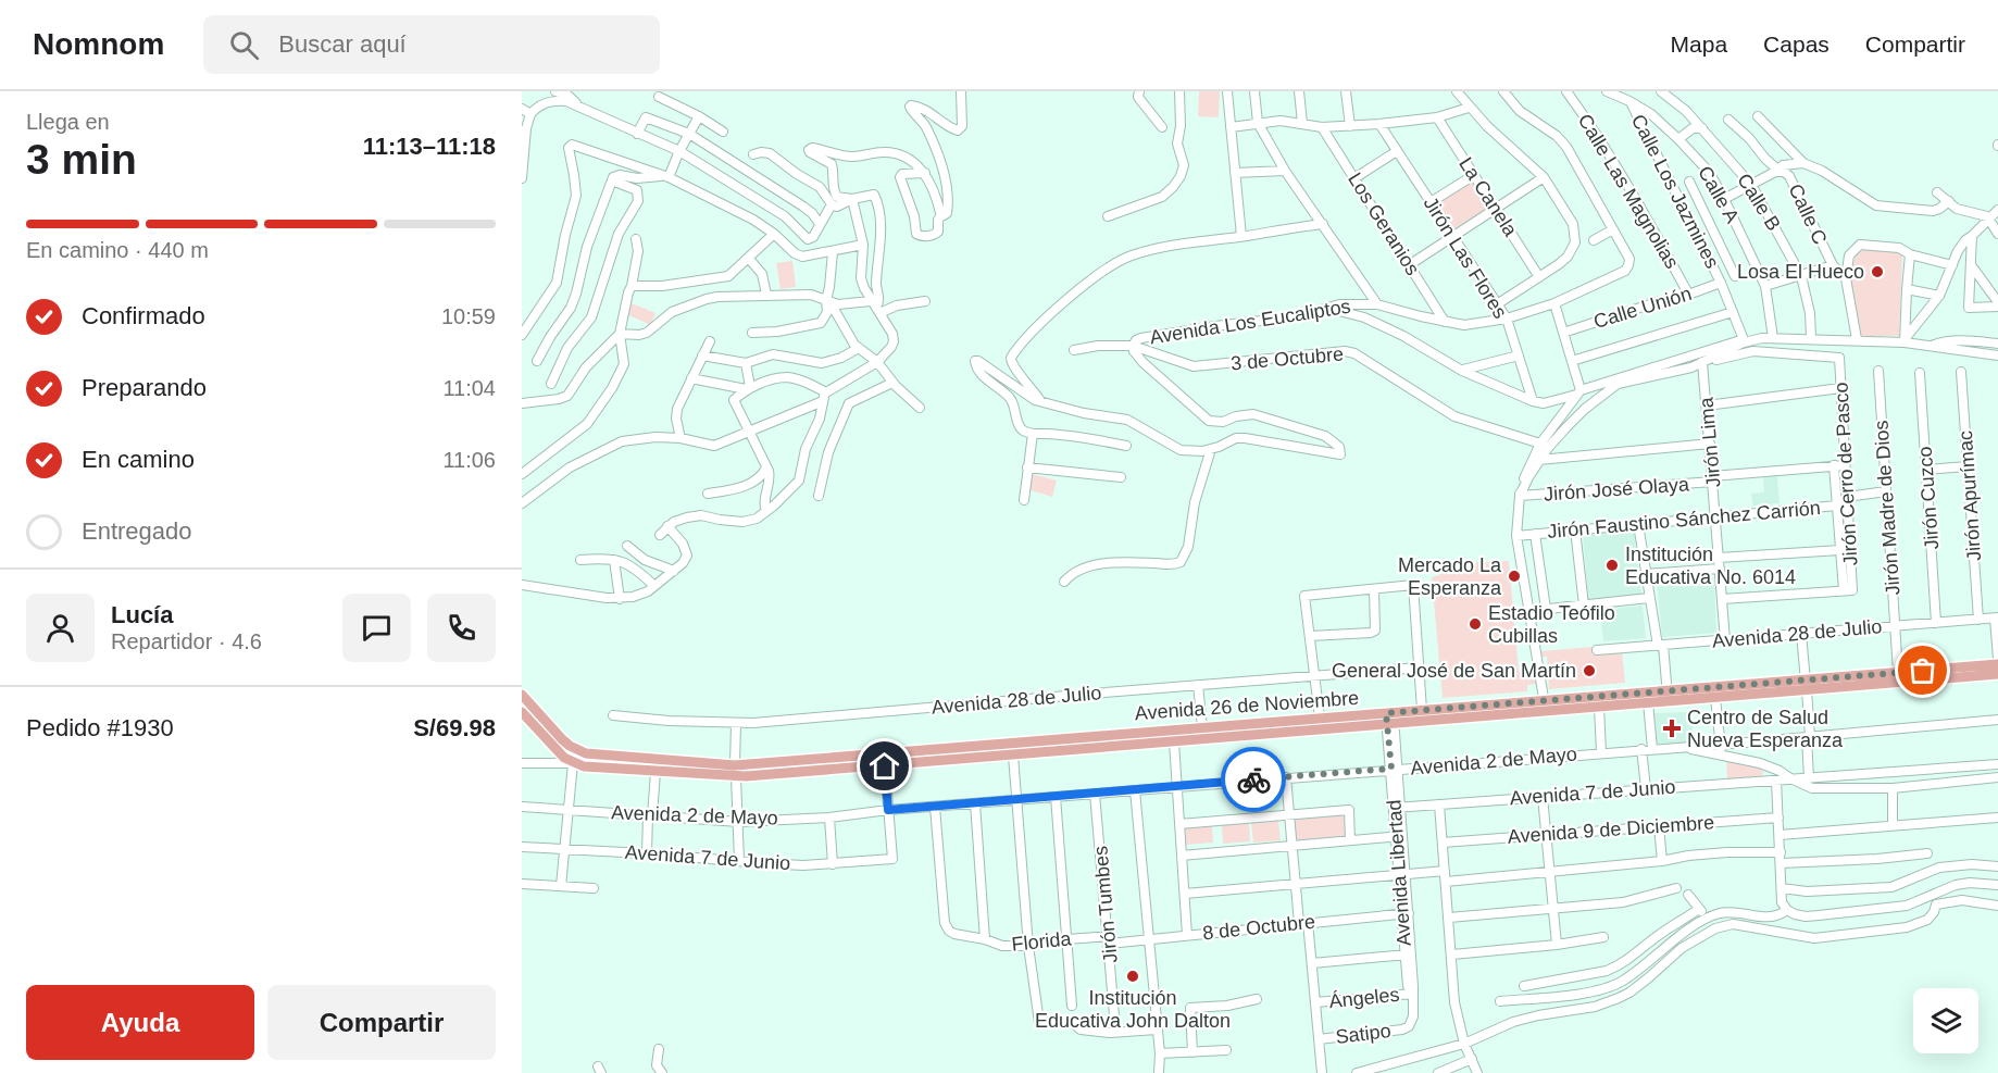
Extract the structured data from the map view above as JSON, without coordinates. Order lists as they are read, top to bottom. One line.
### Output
{"streets":{"main road":["Avenida 26 de Noviembre"],"street":["Calle Las Magnolias","Calle Los Jazmines","Calle A","La Canela","Calle B","Calle C","Los Geranios","Jirón Las Flores","Calle Unión","Avenida Los Eucaliptos","3 de Octubre","Jirón Lima","Jirón Cerro de Pasco","Jirón José Olaya","Jirón Apurímac","Jirón Cuzco","Jirón Madre de Dios","Jirón Faustino Sánchez Carrión","Avenida 28 de Julio","Avenida 2 de Mayo","Avenida 7 de Junio","Avenida 9 de Diciembre","Avenida Libertad","Jirón Tumbes","8 de Octubre","Florida","Ángeles","Satipo"]},"crossings":[["Calle Las Magnolias","Calle Unión"],["Calle Los Jazmines","Calle A"],["Calle Los Jazmines","Calle Unión"],["Los Geranios","Avenida Los Eucaliptos"],["Jirón Las Flores","Avenida Los Eucaliptos"],["Avenida Los Eucaliptos","3 de Octubre"],["Jirón Lima","Jirón Cerro de Pasco"],["Jirón Lima","Jirón José Olaya"],["Jirón Lima","Jirón Faustino Sánchez Carrión"],["Jirón Lima","Avenida 28 de Julio"],["Jirón Cerro de Pasco","Jirón José Olaya"],["Jirón Cerro de Pasco","Jirón Faustino Sánchez Carrión"],["Jirón Apurímac","Avenida 28 de Julio"],["Jirón Cuzco","Avenida 28 de Julio"],["Jirón Madre de Dios","Jirón Faustino Sánchez Carrión"],["Jirón Madre de Dios","Avenida 28 de Julio"],["Jirón Madre de Dios","Avenida 26 de Noviembre"],["Avenida 26 de Noviembre","Avenida Libertad"],["Avenida 2 de Mayo","Avenida 7 de Junio"],["Avenida 2 de Mayo","Avenida Libertad"],["Avenida 2 de Mayo","Jirón Tumbes"],["Avenida 2 de Mayo","Florida"],["Avenida 7 de Junio","Avenida Libertad"],["Avenida Libertad","8 de Octubre"],["Avenida Libertad","Ángeles"],["Avenida Libertad","Satipo"],["Jirón Tumbes","8 de Octubre"],["Jirón Tumbes","Florida"],["8 de Octubre","Florida"]],"places":{"other":["Losa El Hueco","Institución Educativa No. 6014","Mercado La Esperanza","Estadio Teófilo Cubillas","General José de San Martín","Institución Educativa John Dalton"],"health":["Centro de Salud Nueva Esperanza"]},"page":{"header":"Nomnom","search":"Buscar aquí","nav":["Mapa","Capas","Compartir"],"heading":["3 min","Llega en","11:13–11:18"],"panel":["Lucía","Repartidor · 4.6","Pedido #1930","S/69.98"],"bar":"En camino · 440 m","list":[["Confirmado","10:59"],["Preparando","11:04"],["En camino","11:06"],"Entregado"],"buttons":["Ayuda","Compartir"]}}
